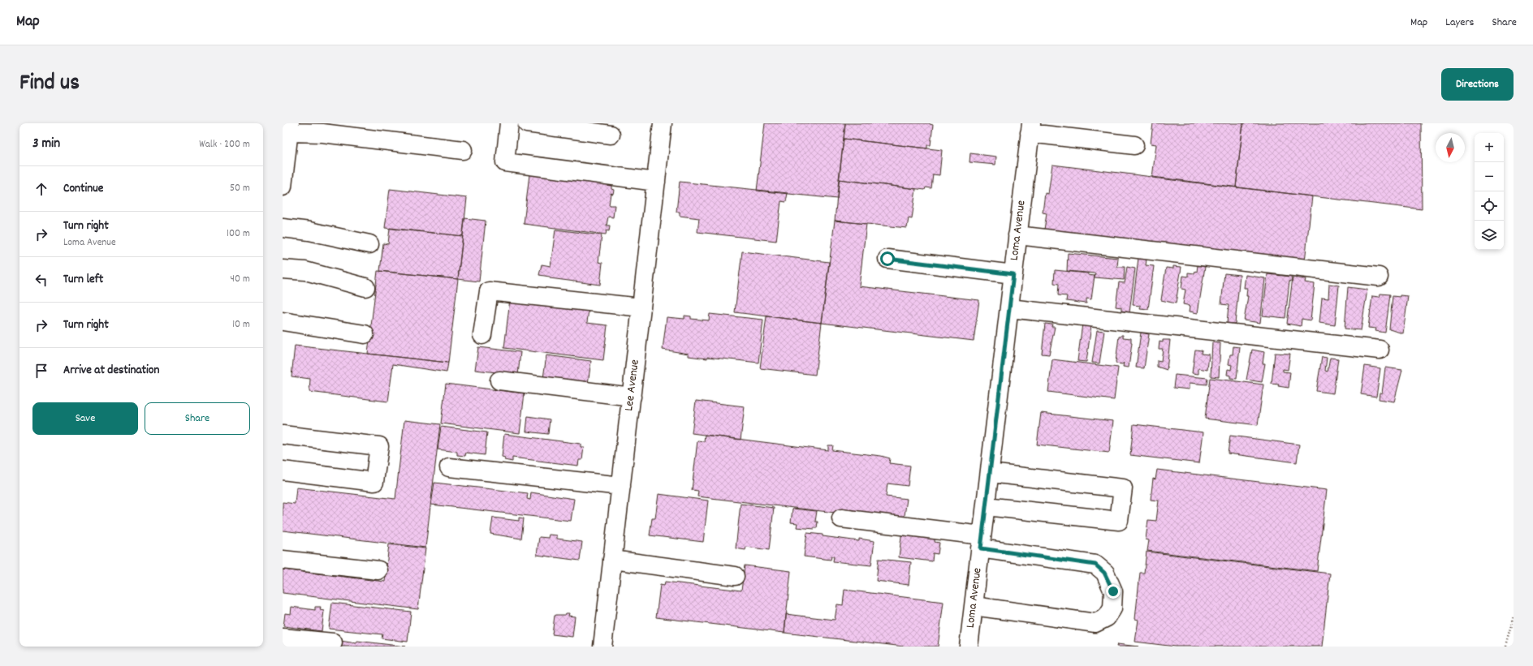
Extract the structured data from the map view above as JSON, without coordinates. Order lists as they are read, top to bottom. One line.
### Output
{"streets":{"street":["Loma Avenue","Lee Avenue"]},"north":"bottom","page":{"header":"Map","nav":["Map","Layers","Share"],"title":"Find us","buttons":["Directions",["Save","Share"]],"heading":["3 min","Walk · 200 m"],"map_buttons":["+","−"],"list":[["Continue","50 m"],["Turn right","Loma Avenue","100 m"],["Turn left","40 m"],["Turn right","10 m"],"Arrive at destination"]}}
